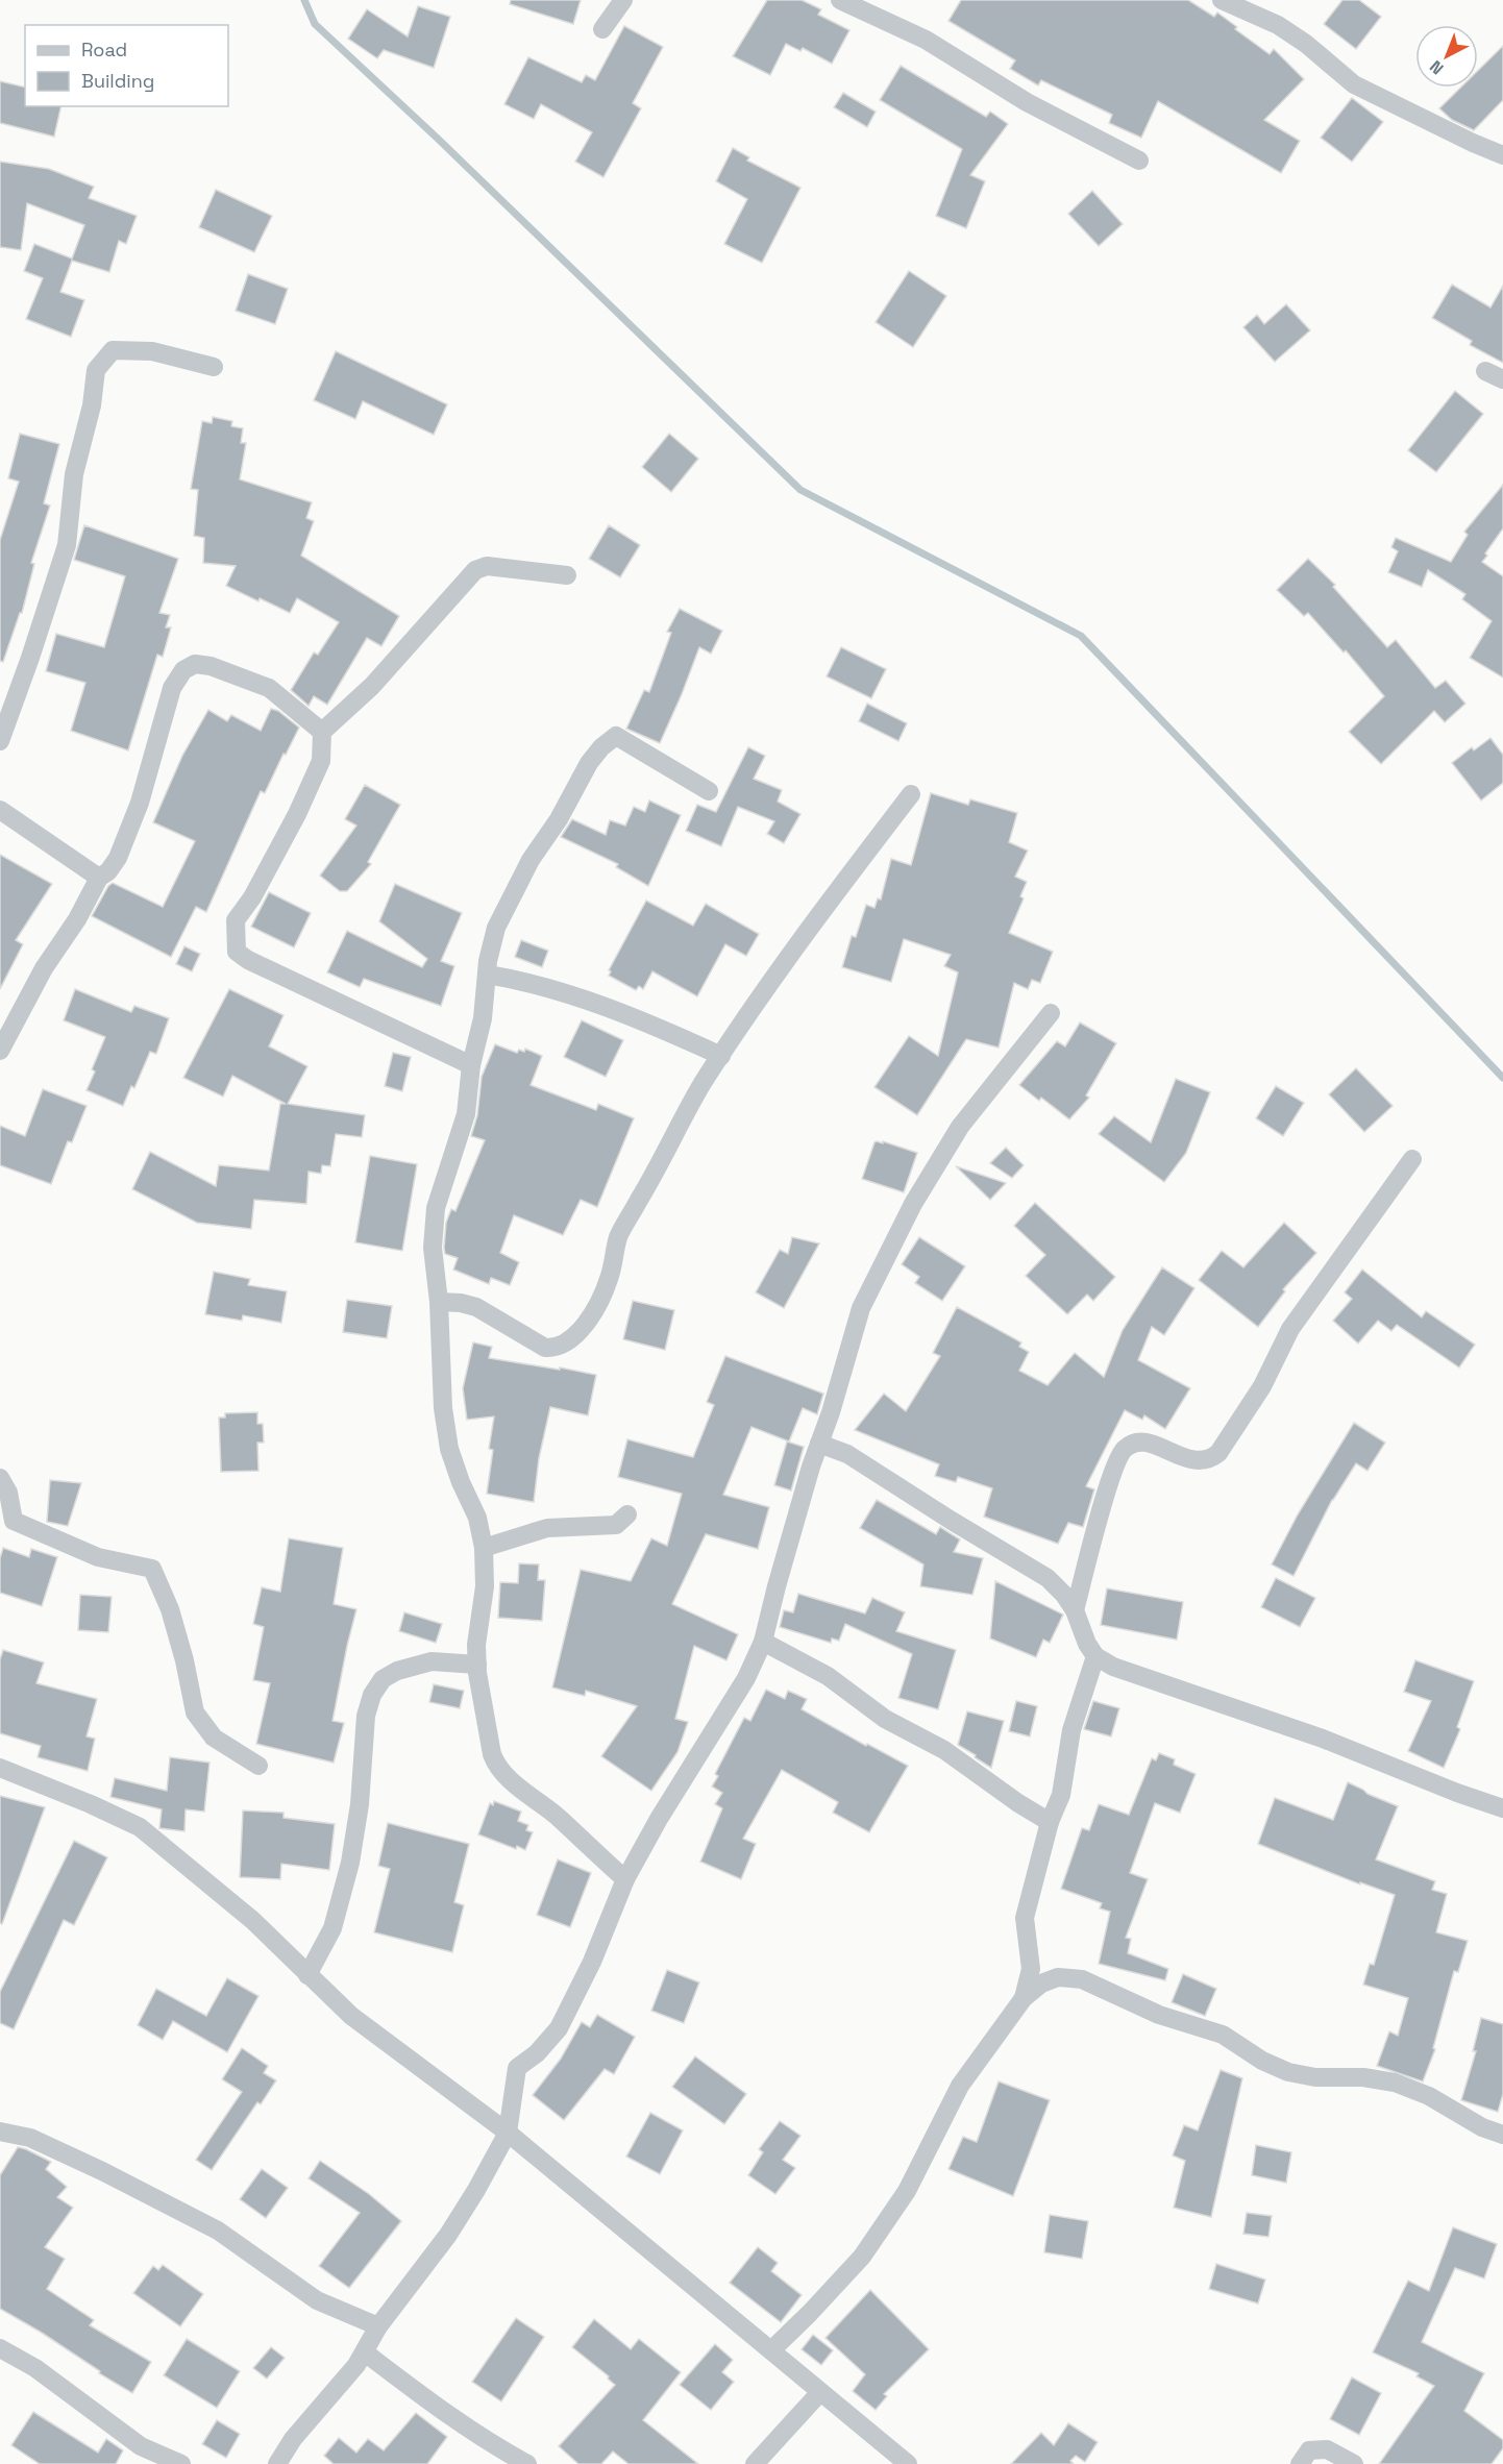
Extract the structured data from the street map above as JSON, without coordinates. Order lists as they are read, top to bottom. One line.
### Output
{"legend":["Road","Building"],"north":"bottom left"}
